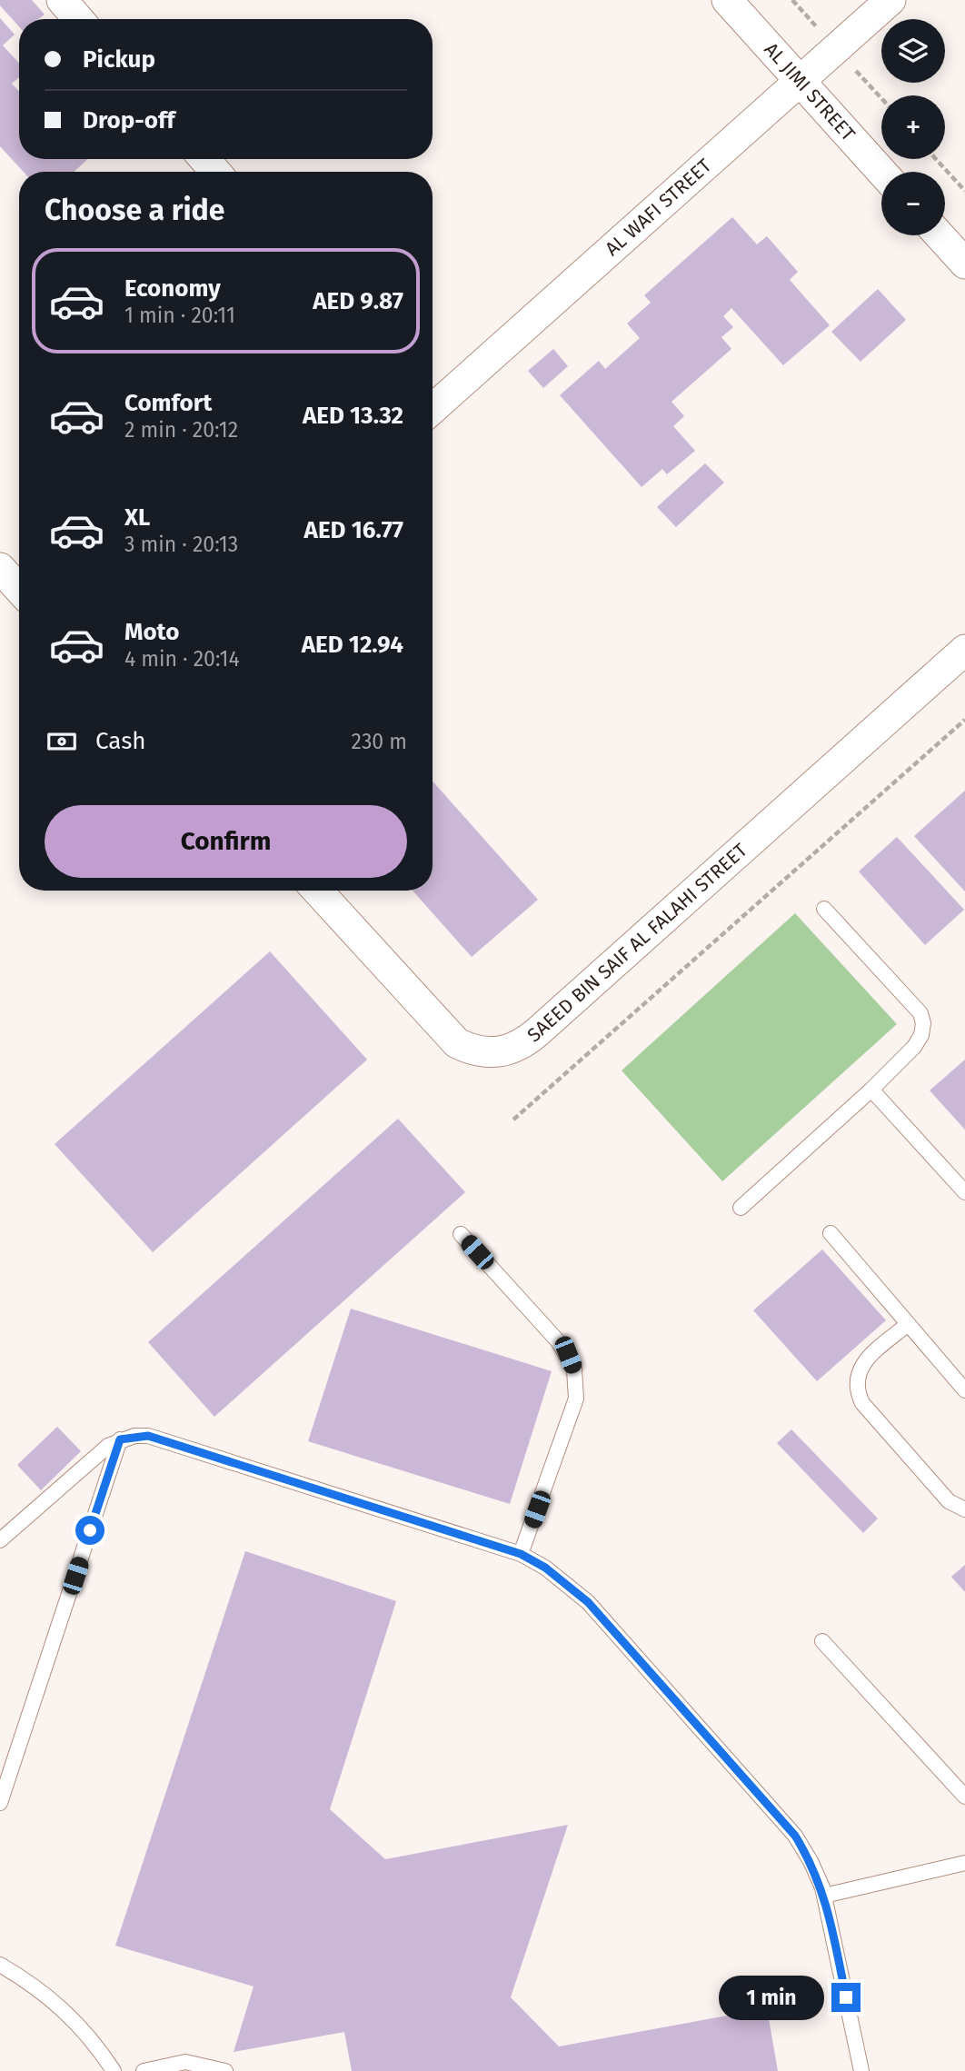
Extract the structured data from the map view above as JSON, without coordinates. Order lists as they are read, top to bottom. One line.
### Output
{"streets":{"street":["AL JIMI STREET","AL WAFI STREET","SAEED BIN SAIF AL FALAHI STREET"]},"crossings":[["AL JIMI STREET","AL WAFI STREET"]],"page":{"map_buttons":["+","−"],"banner":["Pickup","Drop-off"],"heading":"Choose a ride","list":[{"name":"Economy","note":"1 min · 20:11","value":"AED 9.87"},{"name":"Comfort","note":"2 min · 20:12","value":"AED 13.32"},{"name":"XL","note":"3 min · 20:13","value":"AED 16.77"},{"name":"Moto","note":"4 min · 20:14","value":"AED 12.94"}],"pay":["Cash","230 m"],"buttons":"Confirm","bubble":"1 min"}}
